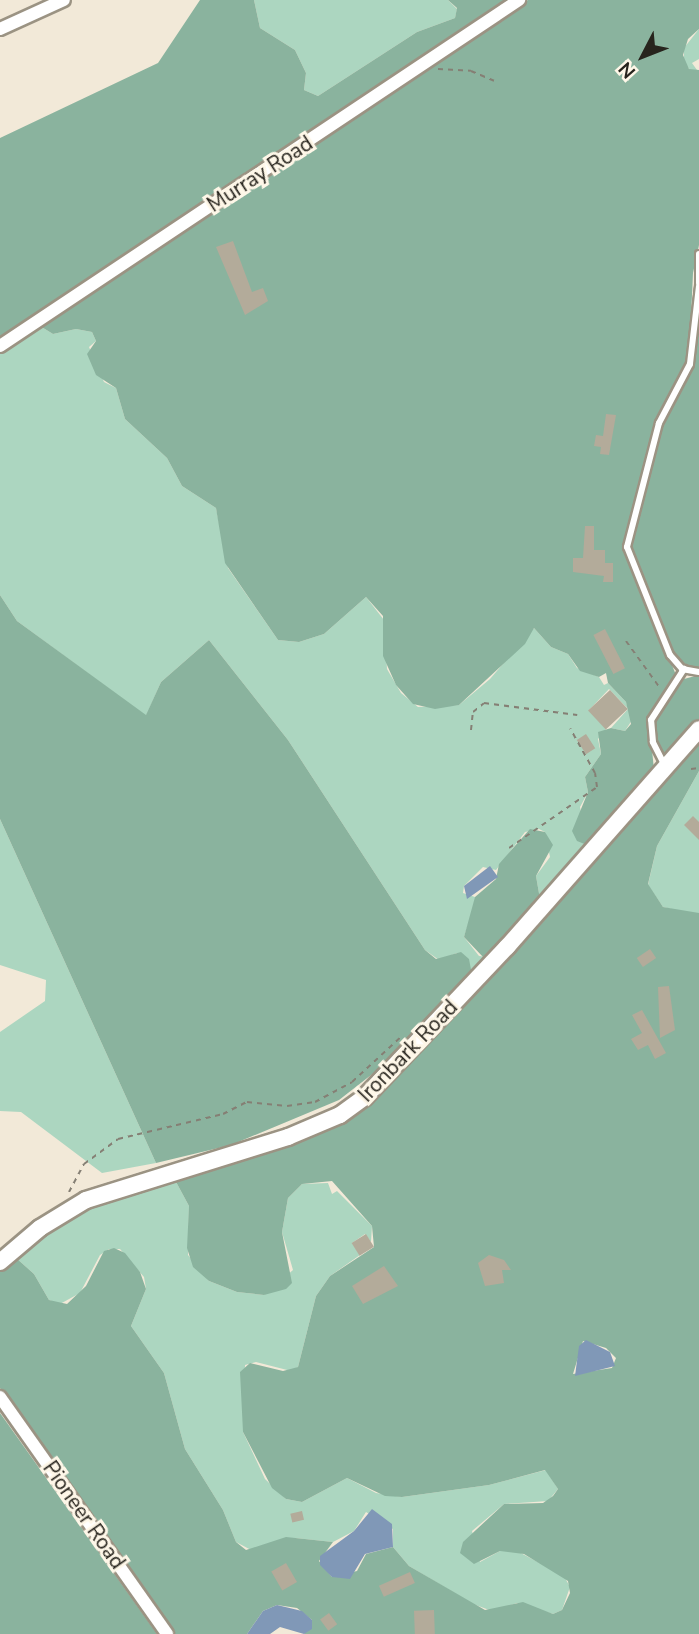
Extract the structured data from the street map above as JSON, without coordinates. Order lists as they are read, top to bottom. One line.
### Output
{"streets":{"street":["Murray Road","Ironbark Road","Pioneer Road"]},"north":"bottom left"}
